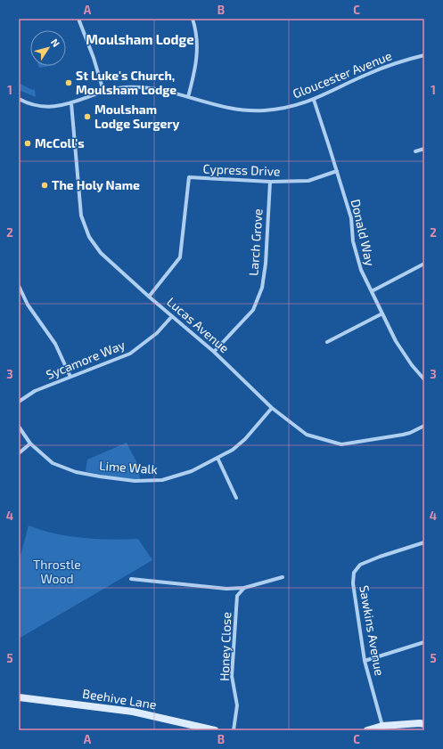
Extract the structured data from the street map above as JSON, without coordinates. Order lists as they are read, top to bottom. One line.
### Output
{"streets":{"main road":["Beehive Lane"],"street":["Gloucester Avenue","Cypress Drive","Donald Way","Larch Grove","Lucas Avenue","Sycamore Way","Lime Walk","Sawkins Avenue","Honey Close"]},"crossings":[["Gloucester Avenue","Donald Way"],["Gloucester Avenue","Lucas Avenue"],["Cypress Drive","Donald Way"],["Cypress Drive","Larch Grove"],["Cypress Drive","Lucas Avenue"],["Larch Grove","Lucas Avenue"],["Lucas Avenue","Sycamore Way"],["Lucas Avenue","Lime Walk"]],"districts":["Moulsham Lodge"],"parks":["Throstle Wood"],"places":["St Luke's Church, Moulsham Lodge","Moulsham Lodge Surgery","McColl's","The Holy Name"],"north":"top right","grid":{"columns":["A","B","C"],"rows":["1","2","3","4","5"]}}
